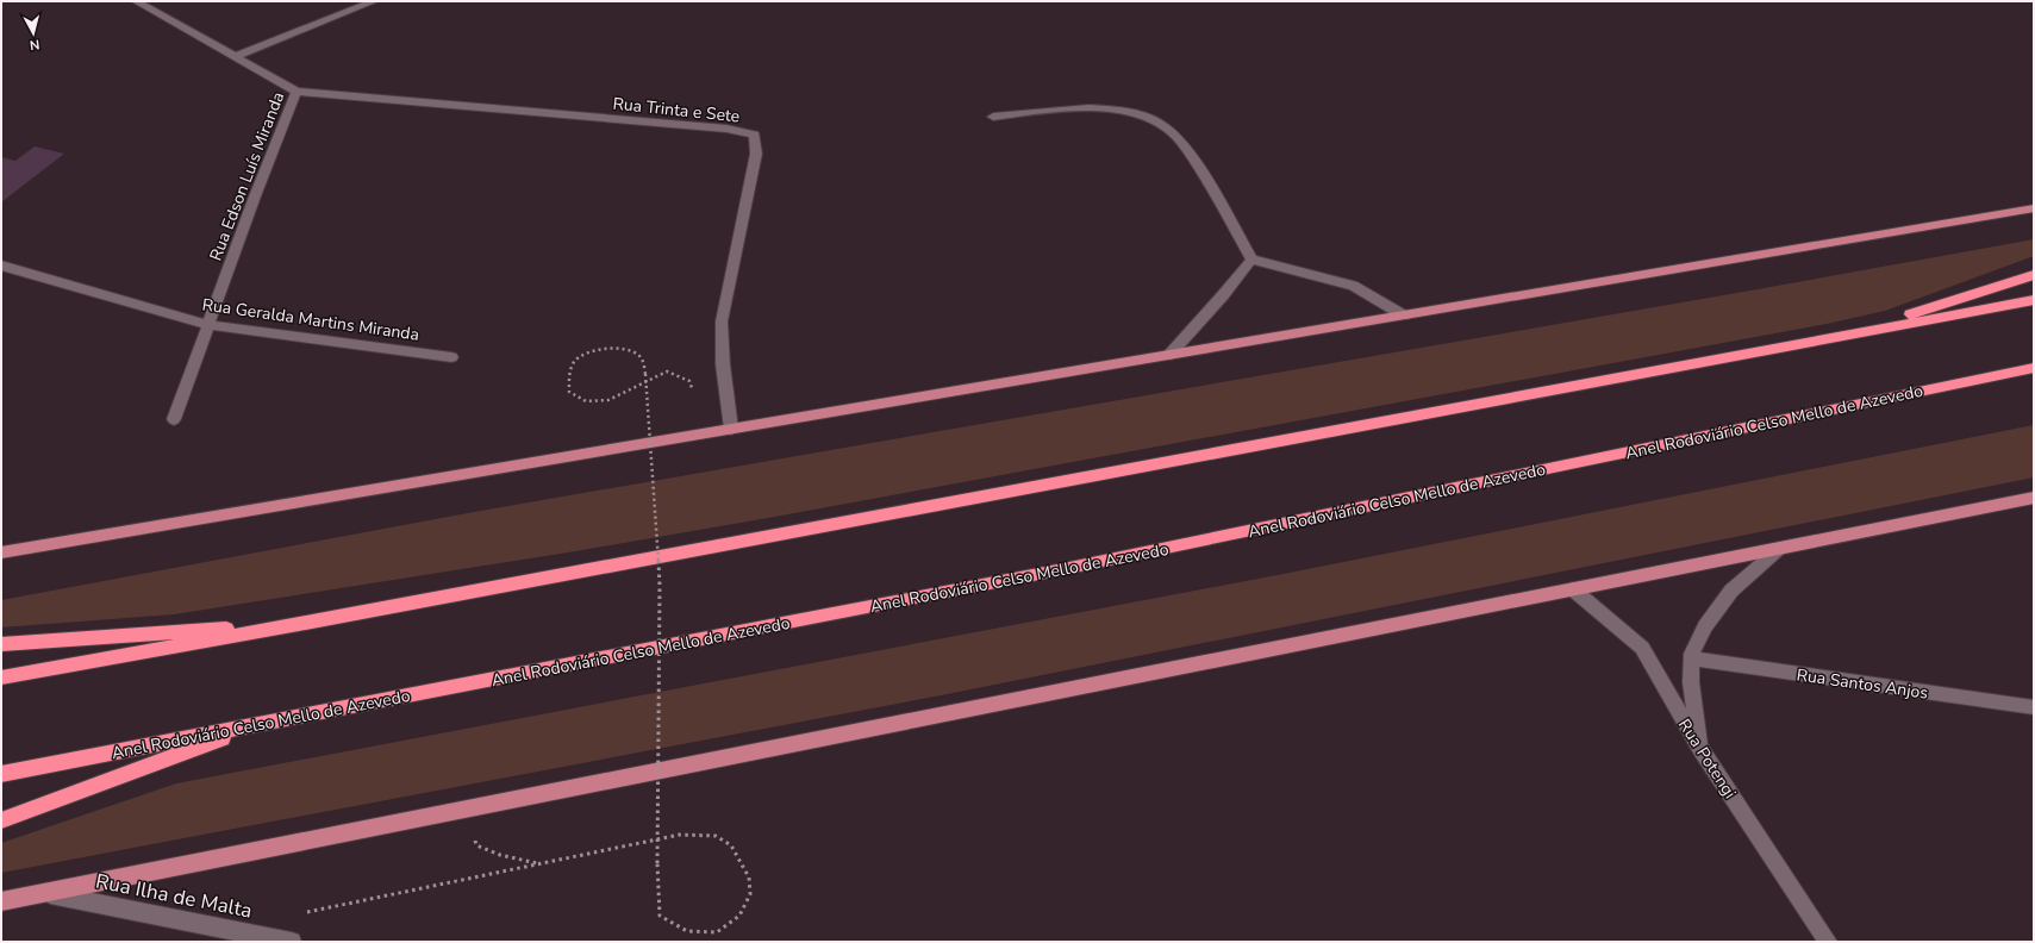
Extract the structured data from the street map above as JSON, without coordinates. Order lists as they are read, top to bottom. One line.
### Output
{"streets":{"highway":["Anel Rodoviário Celso Mello de Azevedo"],"street":["Rua Trinta e Sete","Rua Edson Luís Miranda","Rua Geralda Martins Miranda","Rua Santos Anjos","Rua Potengi","Rua Ilha de Malta"]},"crossings":[["Rua Trinta e Sete","Rua Edson Luís Miranda"],["Rua Edson Luís Miranda","Rua Geralda Martins Miranda"]],"north":"bottom"}
